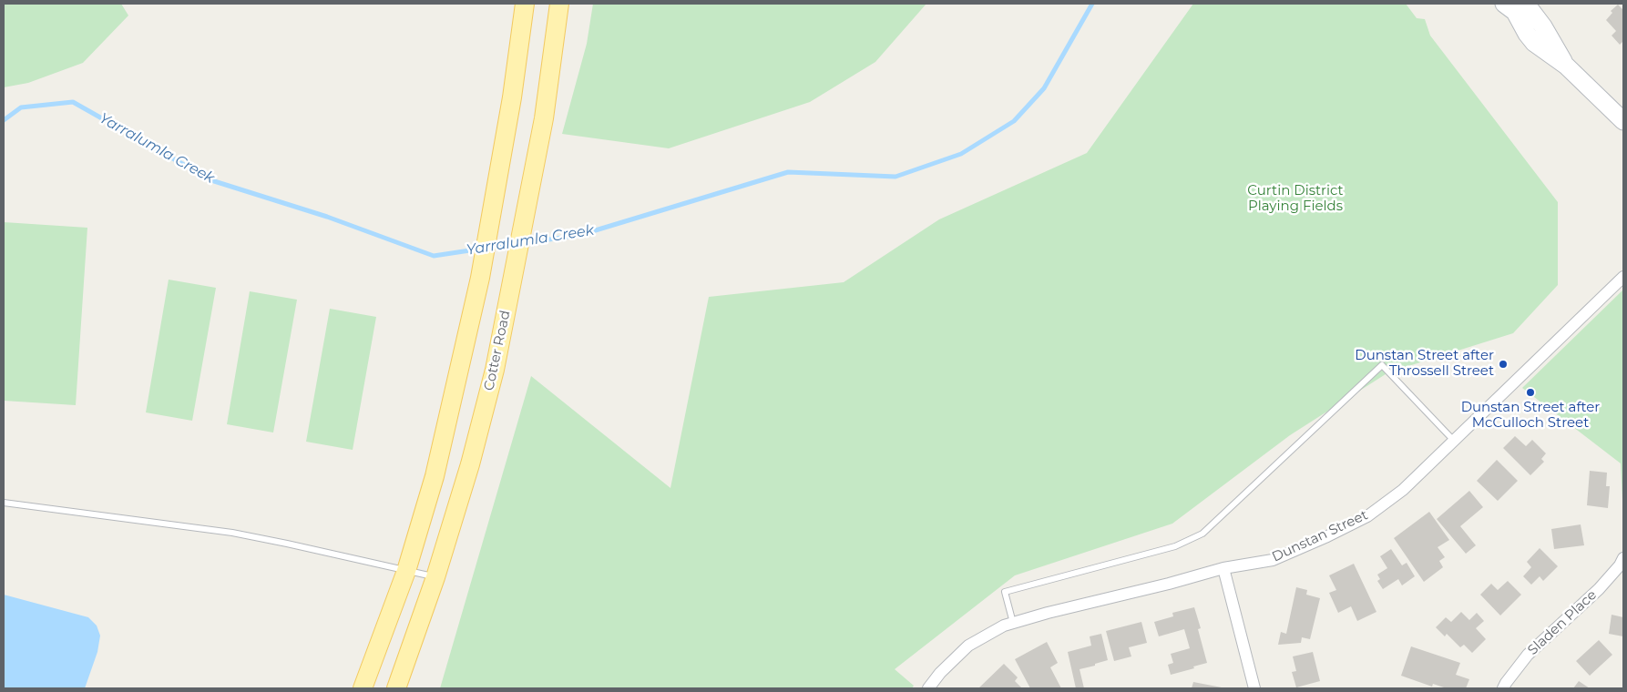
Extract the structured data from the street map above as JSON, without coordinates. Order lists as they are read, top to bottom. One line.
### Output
{"streets":{"main road":["Cotter Road"],"street":["Dunstan Street","Sladen Place"]},"water":["Yarralumla Creek"],"parks":["Curtin District Playing Fields"],"places":["Dunstan Street after Throssell Street","Dunstan Street after McCulloch Street"]}
